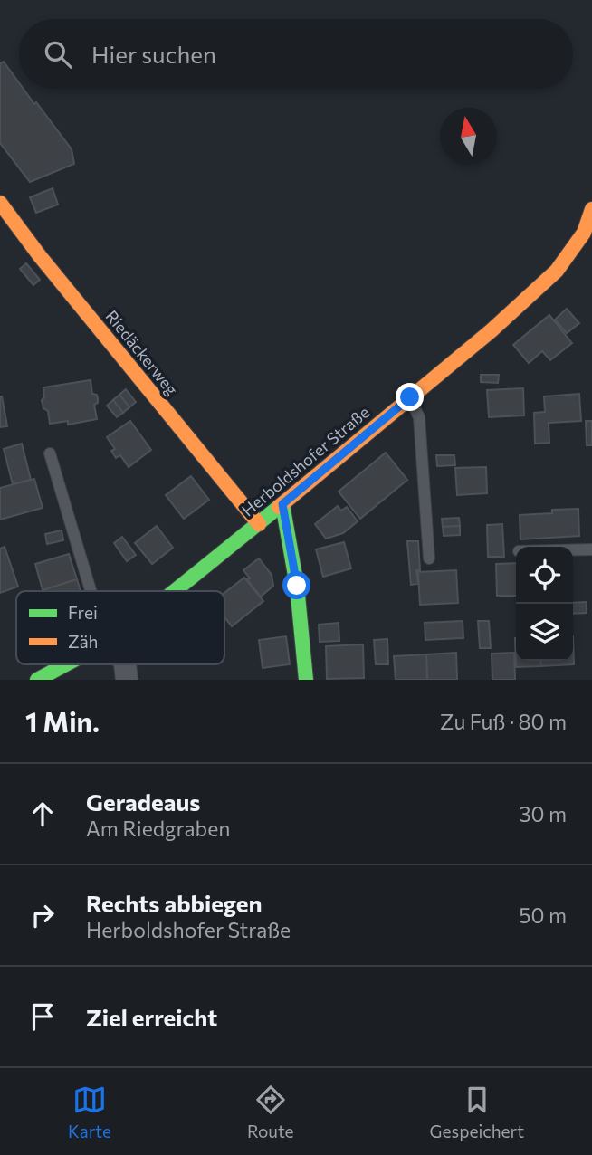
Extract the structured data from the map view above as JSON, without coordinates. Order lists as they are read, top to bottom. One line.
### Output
{"streets":{"street":["Riedäckerweg","Herboldshofer Straße"]},"crossings":[["Riedäckerweg","Herboldshofer Straße"]],"legend":["Frei","Zäh"],"north":"top","page":{"search":"Hier suchen","heading":["1 Min.","Zu Fuß · 80 m"],"list":[["Geradeaus","Am Riedgraben","30 m"],["Rechts abbiegen","Herboldshofer Straße","50 m"],"Ziel erreicht"],"nav":["Karte","Route","Gespeichert"]}}
